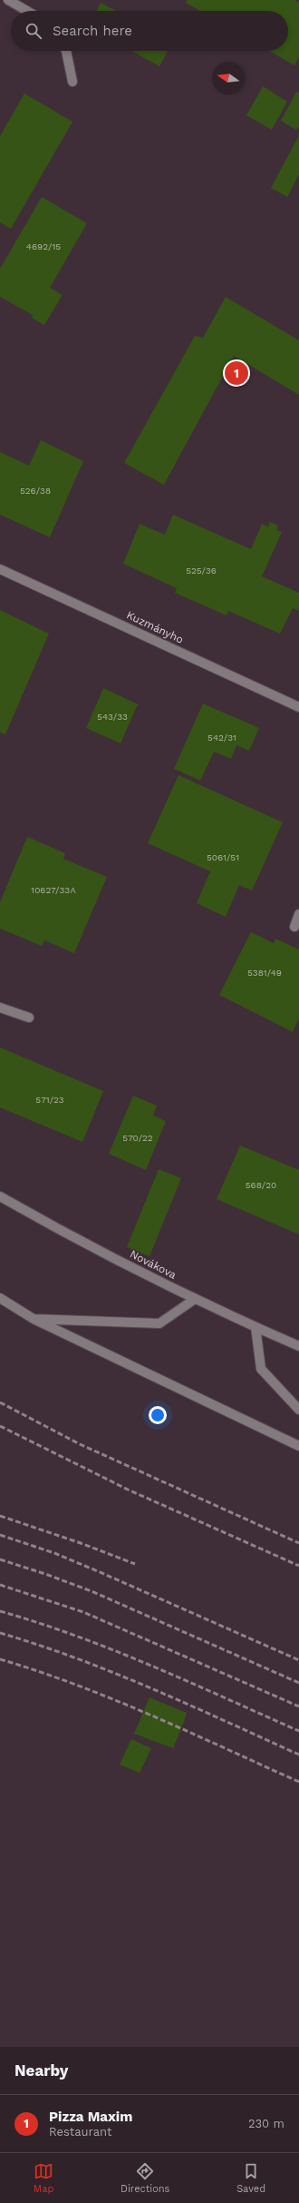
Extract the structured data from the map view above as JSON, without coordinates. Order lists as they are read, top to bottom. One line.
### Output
{"streets":{"street":["Kuzmányho","Novákova"]},"house_numbers":["4692/15","526/38","525/36","543/33","542/31","5061/51","10627/33A","5381/49","571/23","570/22","568/20"],"north":"left","page":{"search":"Search here","pins":"1","heading":"Nearby","list":[{"mark":"1","name":"Pizza Maxim","note":"Restaurant","value":"230 m"}],"nav":["Map","Directions","Saved"]}}
